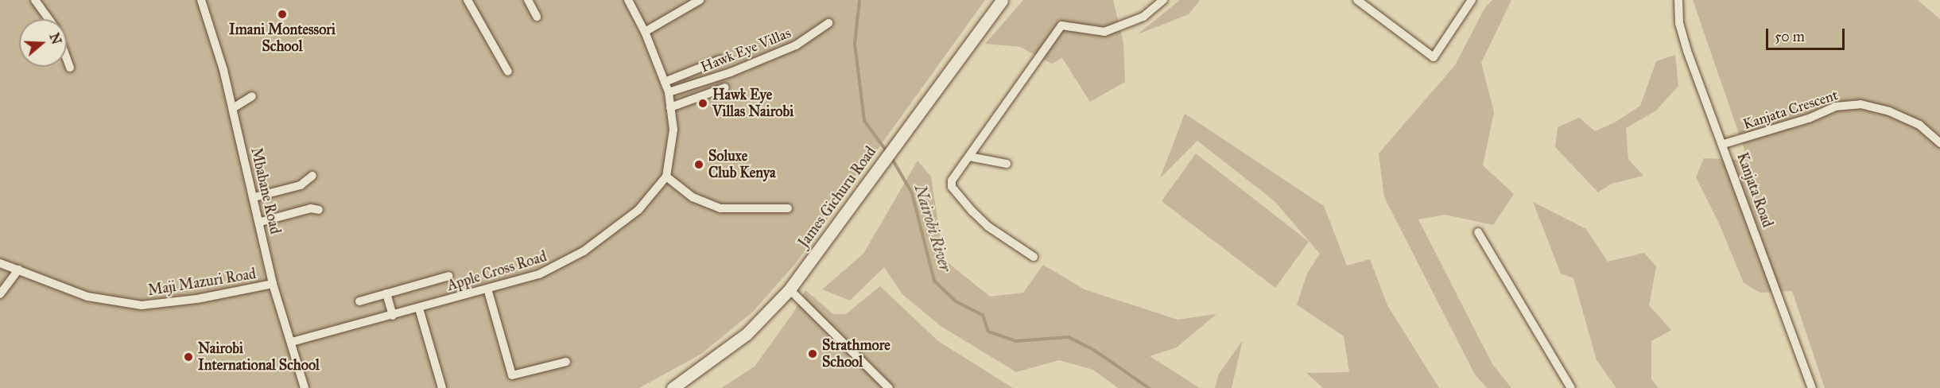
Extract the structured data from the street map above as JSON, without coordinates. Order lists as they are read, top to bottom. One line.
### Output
{"streets":{"main road":["James Gichuru Road"],"street":["Hawk Eye Villas","Kanjata Crescent","Kanjata Road","Mbabane Road","Apple Cross Road","Maji Mazuri Road"]},"crossings":[["Kanjata Crescent","Kanjata Road"],["Mbabane Road","Apple Cross Road"],["Mbabane Road","Maji Mazuri Road"]],"water":["Nairobi River"],"places":["Imani Montessori School","Hawk Eye Villas Nairobi","Soluxe Club Kenya","Strathmore School","Nairobi International School"],"scale_bar":"50 m","north":"right"}
